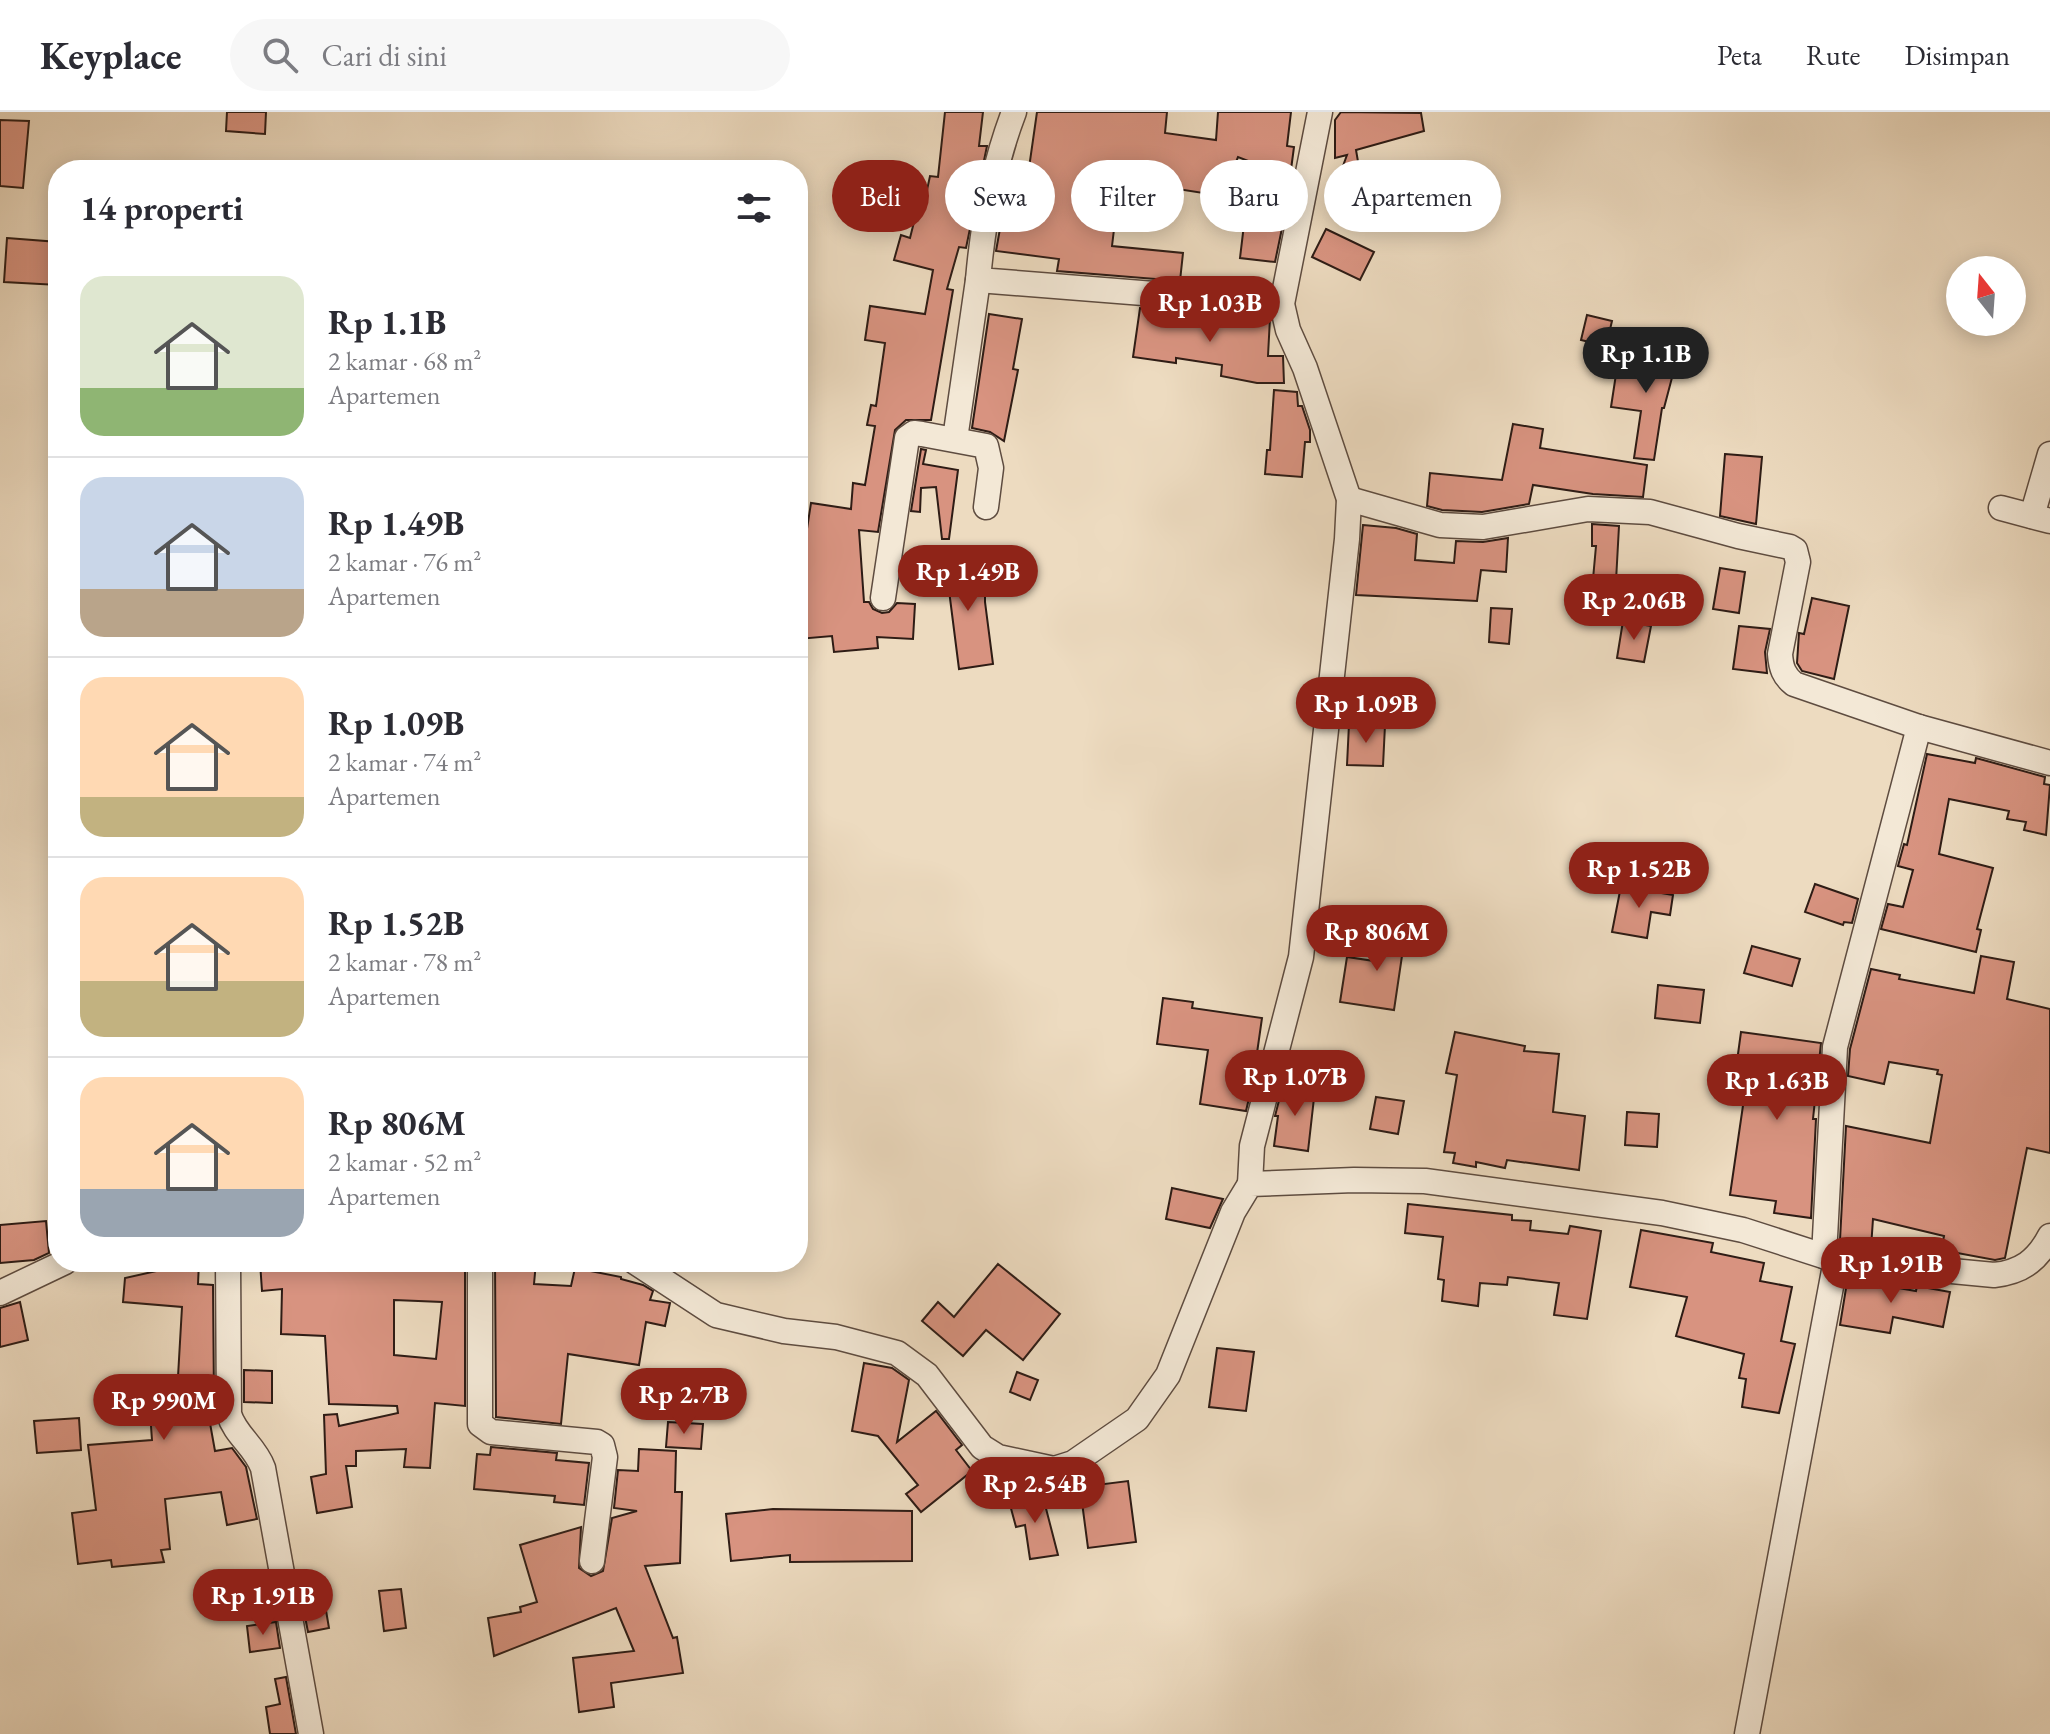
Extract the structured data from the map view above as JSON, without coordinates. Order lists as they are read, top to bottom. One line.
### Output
{"north":"top","page":{"header":"Keyplace","search":"Cari di sini","nav":["Peta","Rute","Disimpan"],"chip":["Beli","Sewa","Filter","Baru","Apartemen"],"heading":"14 properti","list":[{"name":"Rp 1.1B","note":"2 kamar · 68 m² · Apartemen"},{"name":"Rp 1.49B","note":"2 kamar · 76 m² · Apartemen"},{"name":"Rp 1.09B","note":"2 kamar · 74 m² · Apartemen"},{"name":"Rp 1.52B","note":"2 kamar · 78 m² · Apartemen"},{"name":"Rp 806M","note":"2 kamar · 52 m² · Apartemen"}],"price":["Rp 1.03B","Rp 1.1B","Rp 1.49B","Rp 2.06B","Rp 1.09B","Rp 1.52B","Rp 806M","Rp 1.07B","Rp 1.63B","Rp 1.91B","Rp 2.7B","Rp 990M","Rp 2.54B","Rp 1.91B"]}}
